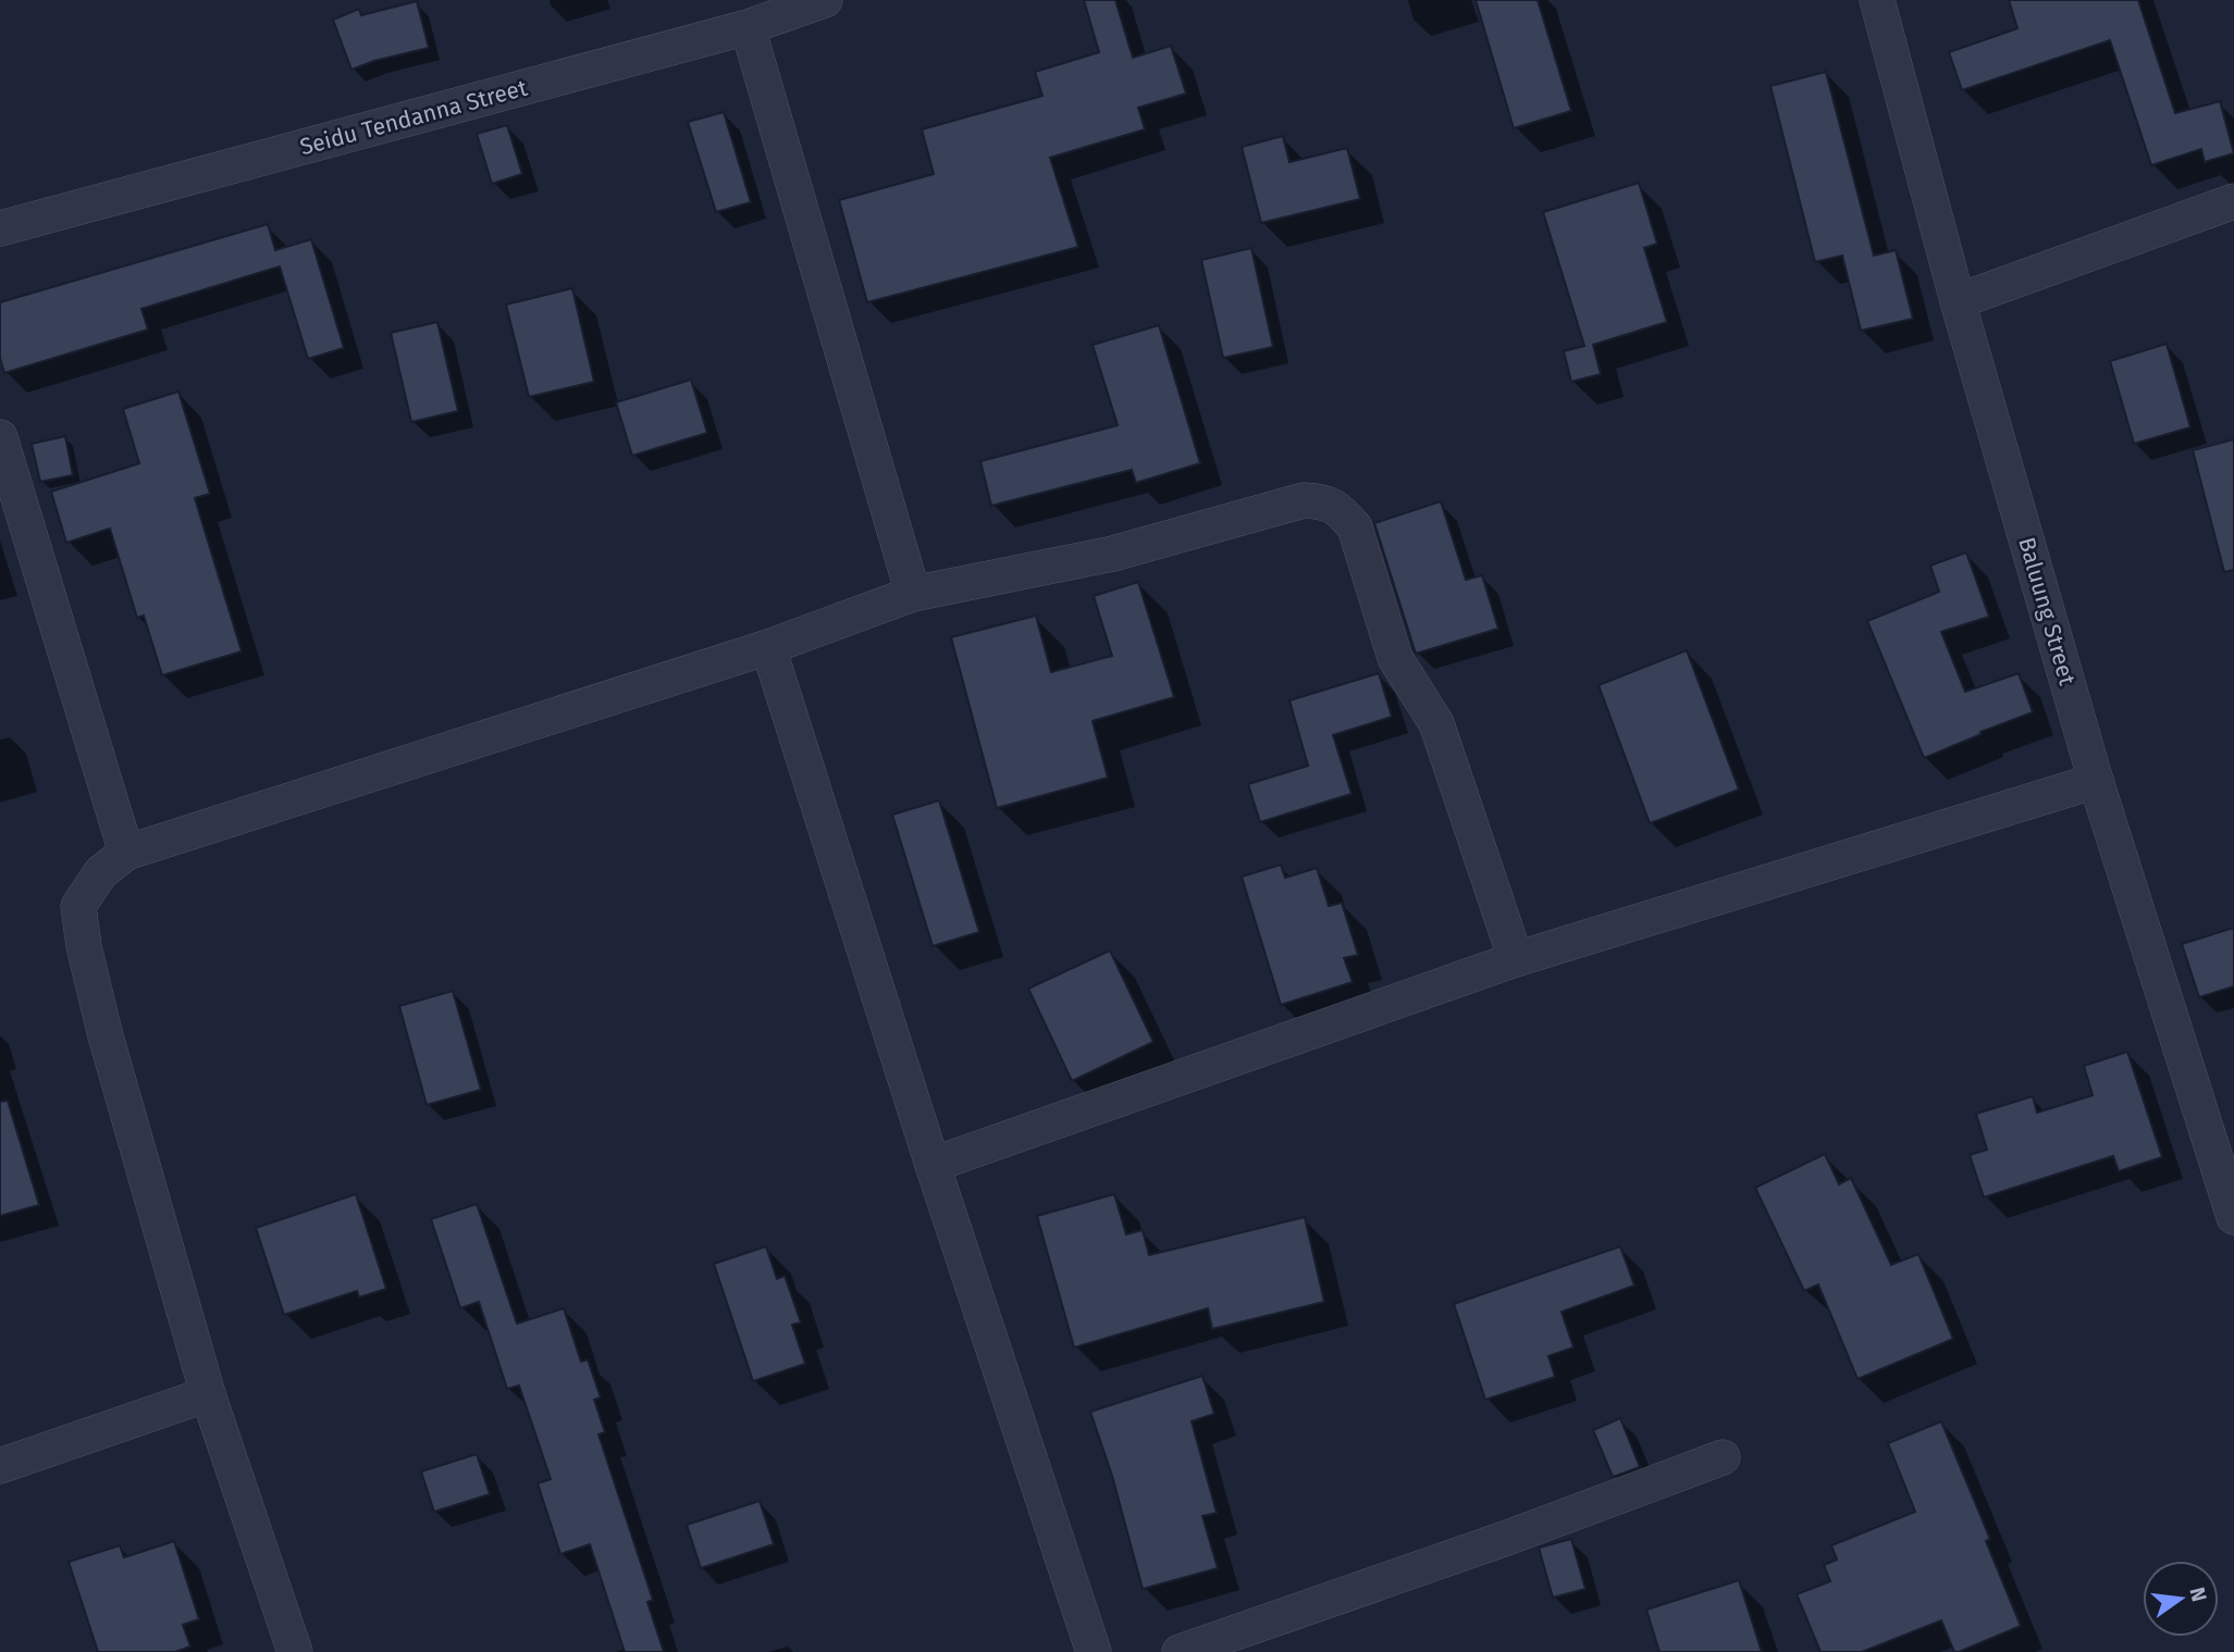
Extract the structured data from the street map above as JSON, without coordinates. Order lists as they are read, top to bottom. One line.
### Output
{"streets":{"street":["Seidu Tendanna Street","Baluung Street"]},"north":"right"}
